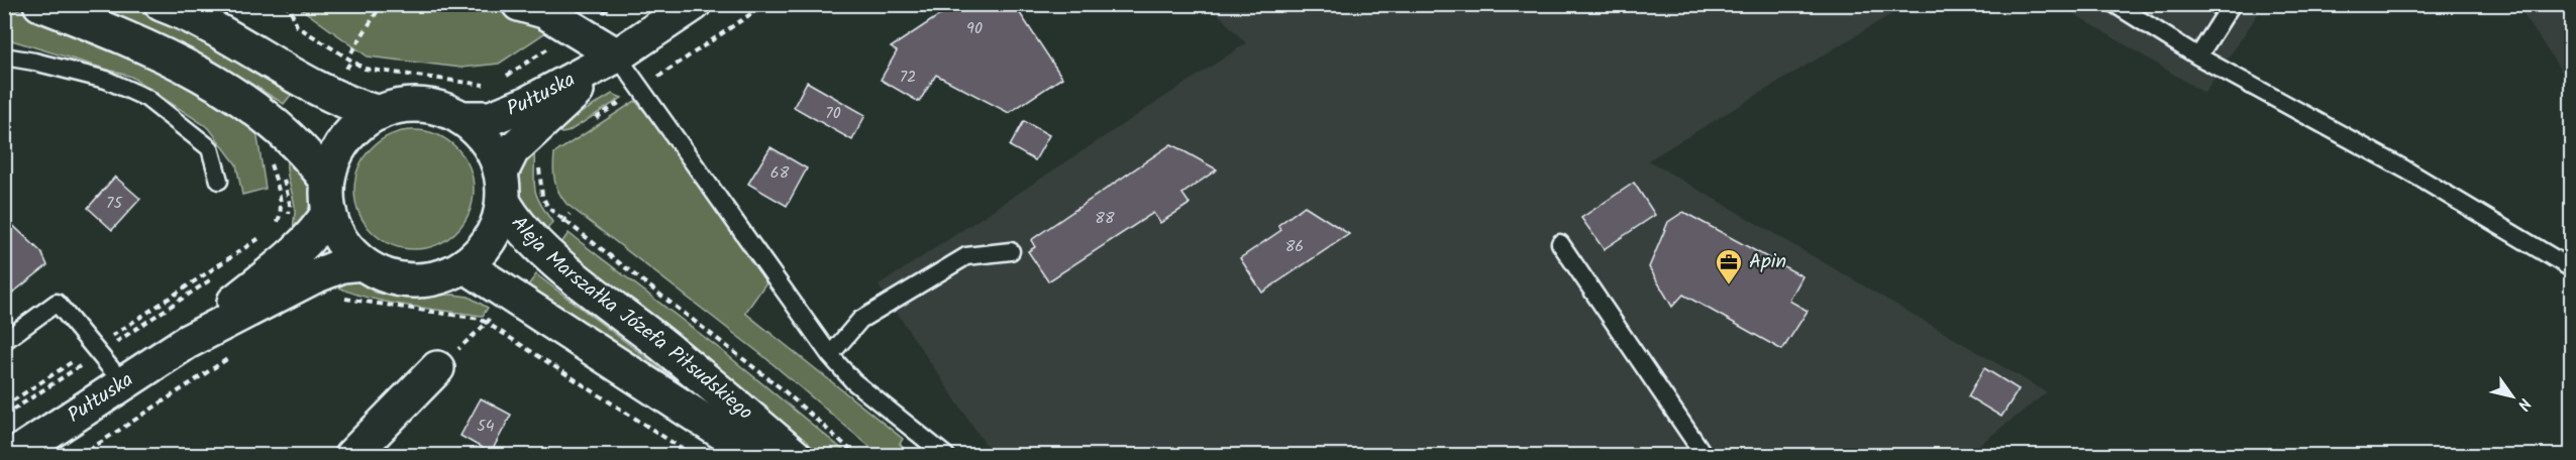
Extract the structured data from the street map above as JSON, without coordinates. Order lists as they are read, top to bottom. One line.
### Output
{"streets":{"main road":["Pułtuska","Aleja Marszałka Józefa Piłsudskiego"]},"crossings":[["Pułtuska","Aleja Marszałka Józefa Piłsudskiego"]],"places":{"office":["Apin"]},"house_numbers":["90","72","70","68","75","88","86","54"],"north":"bottom right"}
